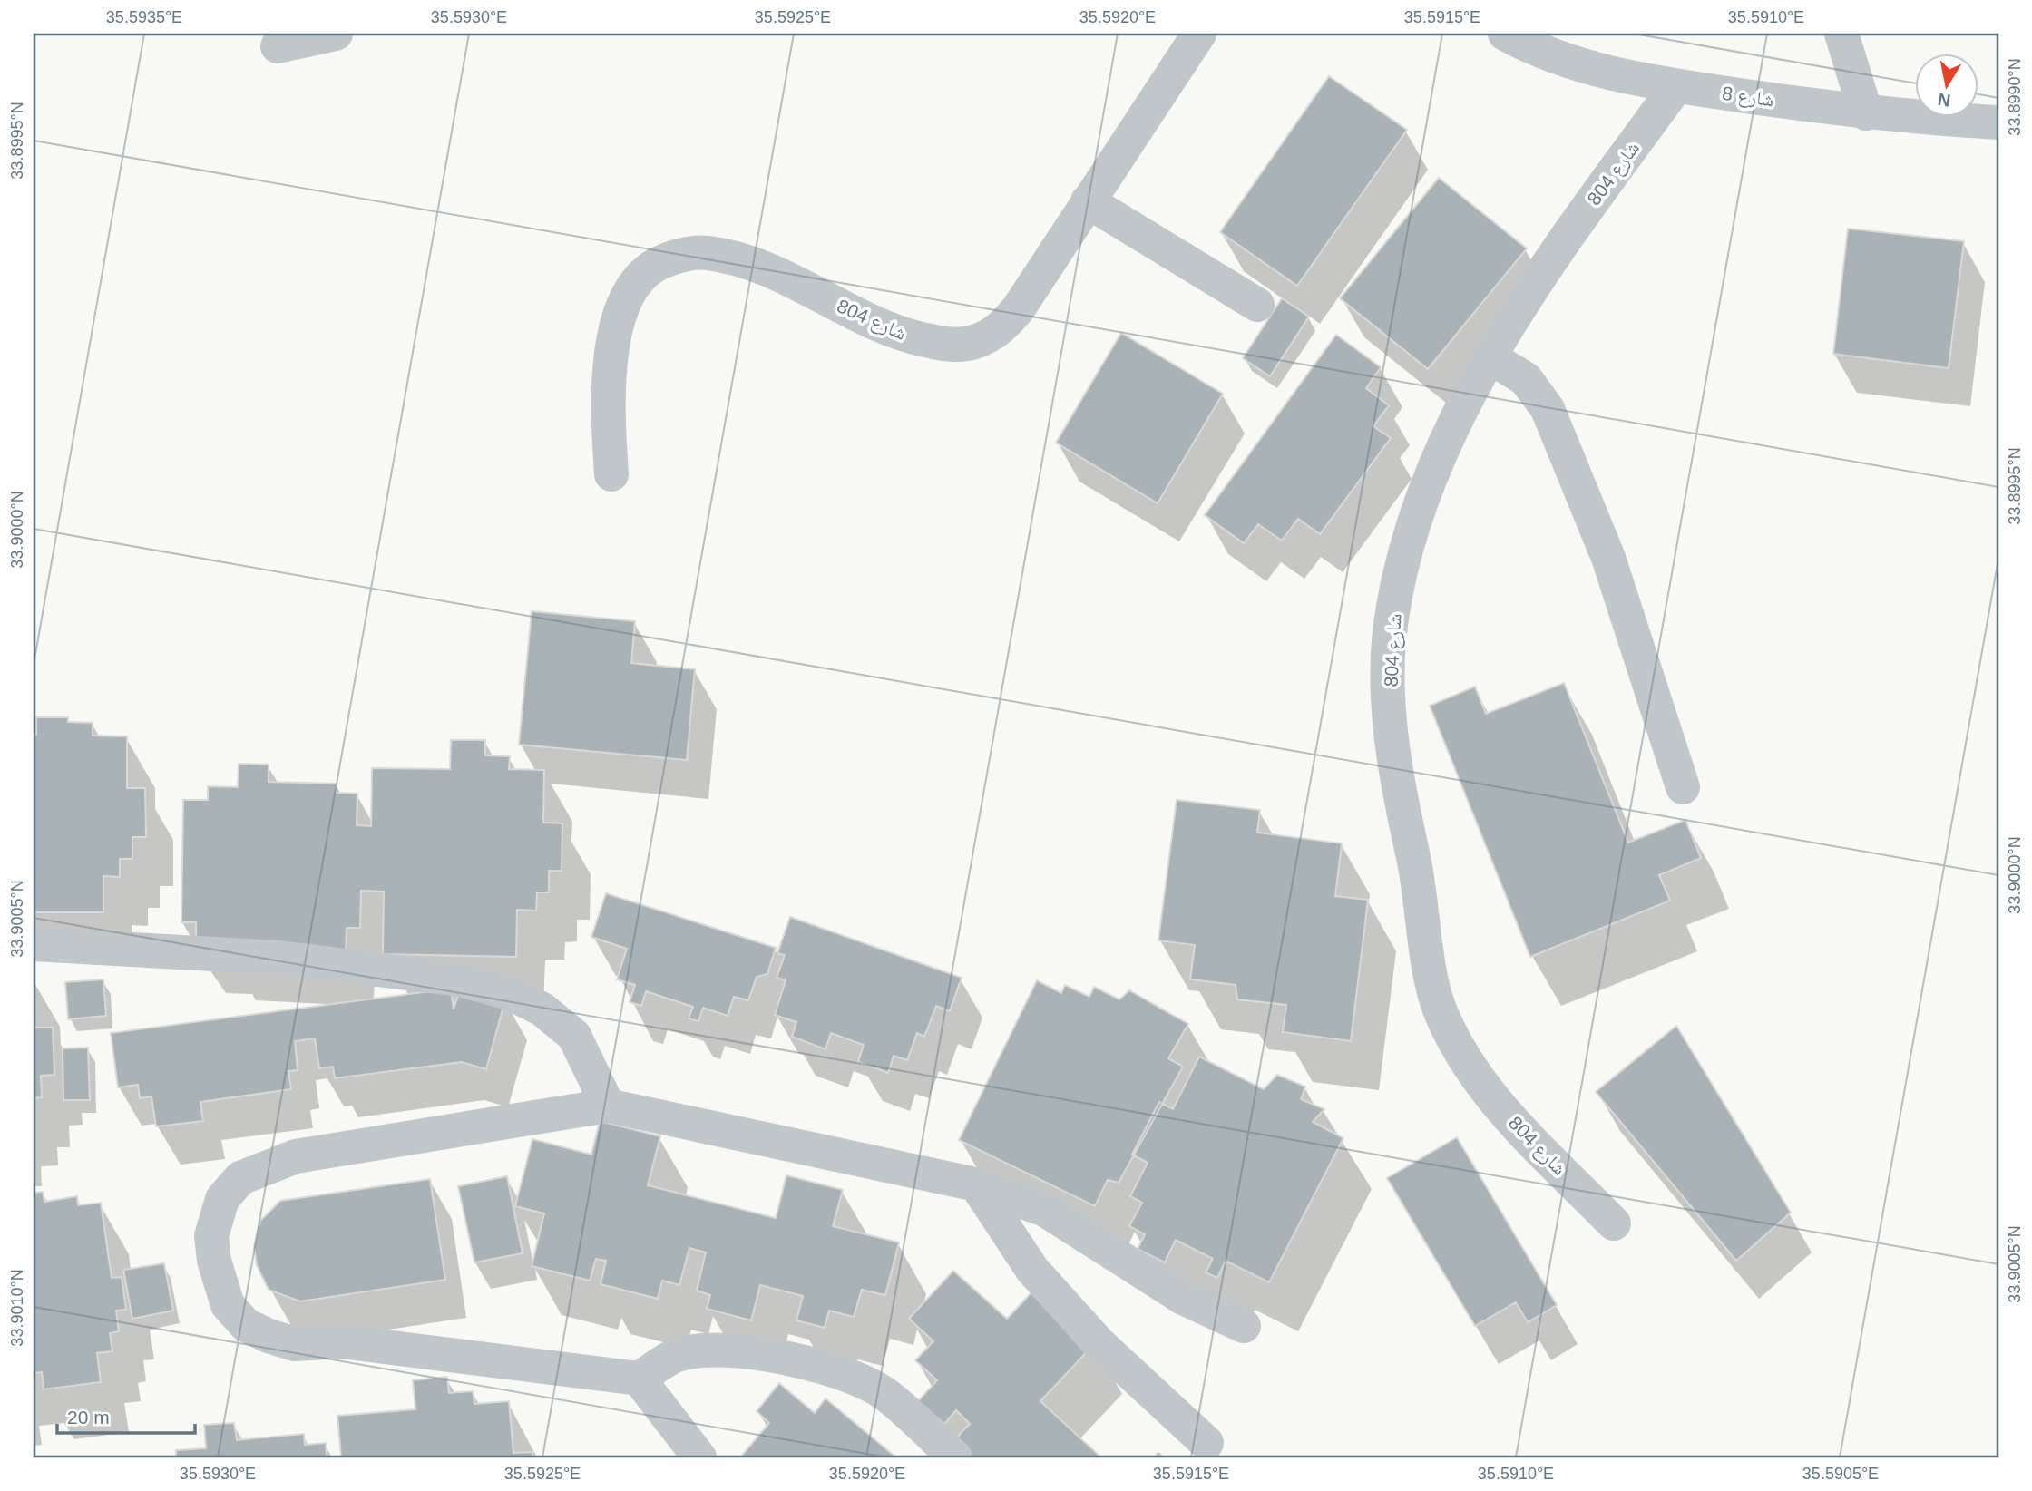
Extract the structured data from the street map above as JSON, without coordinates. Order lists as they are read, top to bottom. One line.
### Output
{"streets":{"street":["شارع 8","شارع 804"]},"crossings":[["شارع 8","شارع 804"]],"scale_bar":"20 m","north":"bottom","coordinates":["35.5935°E","35.5930°E","35.5925°E","35.5920°E","35.5915°E","35.5910°E","33.8990°N","33.8995°N","33.9000°N","33.9005°N","33.9010°N","35.5905°E"]}
